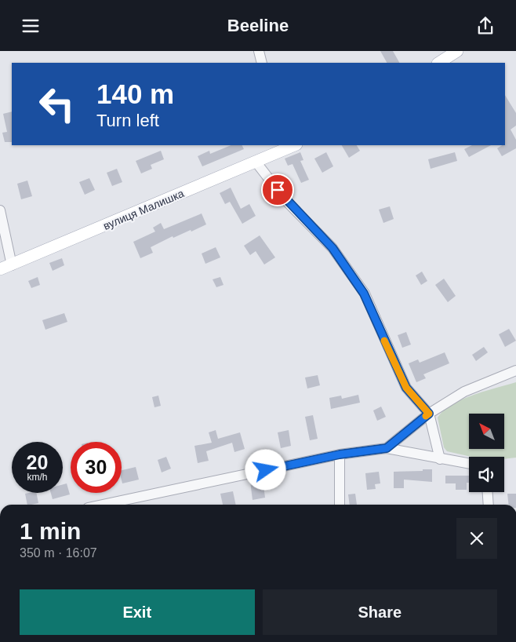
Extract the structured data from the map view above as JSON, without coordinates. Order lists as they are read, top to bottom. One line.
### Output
{"streets":{"main road":["вулиця Малишка"]},"north":"top left","page":{"header":"Beeline","turn":["140 m","Turn left"],"speed":"20 km/h","limit":"30","heading":["1 min","350 m · 16:07"],"buttons":["Exit","Share"]}}
